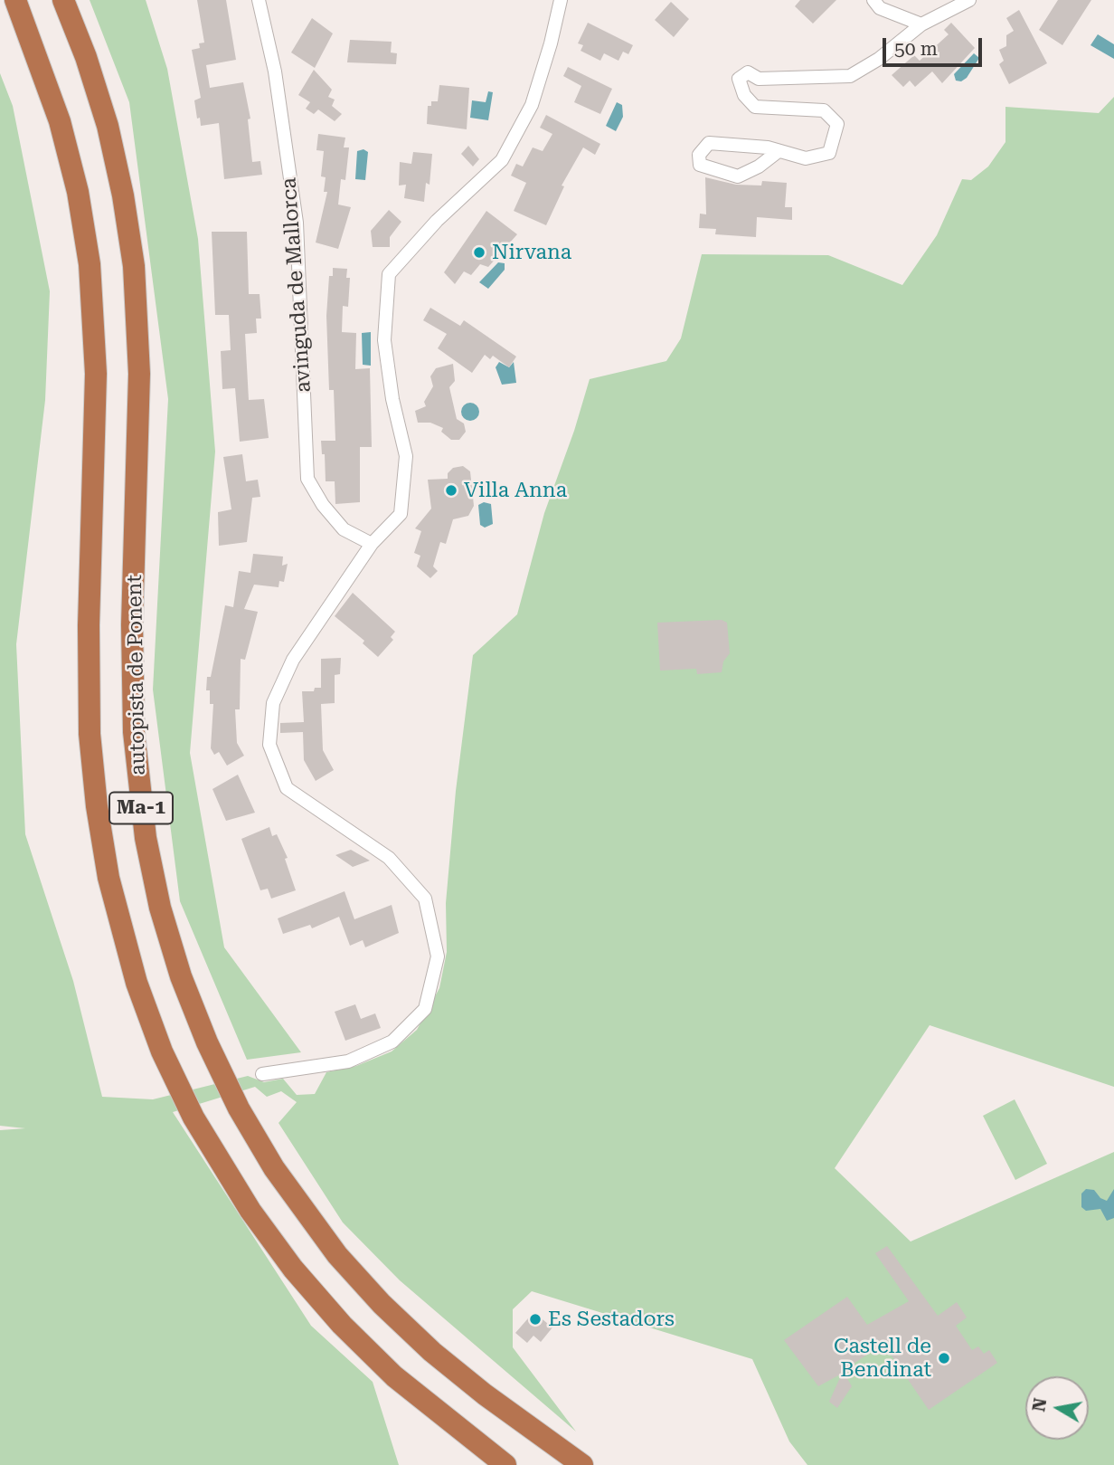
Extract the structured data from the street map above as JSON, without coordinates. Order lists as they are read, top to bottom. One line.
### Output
{"streets":{"highway":["autopista de Ponent","Ma-1"],"street":["avinguda de Mallorca"]},"places":["Nirvana","Villa Anna","Es Sestadors","Castell de Bendinat"],"scale_bar":"50 m","north":"left"}
